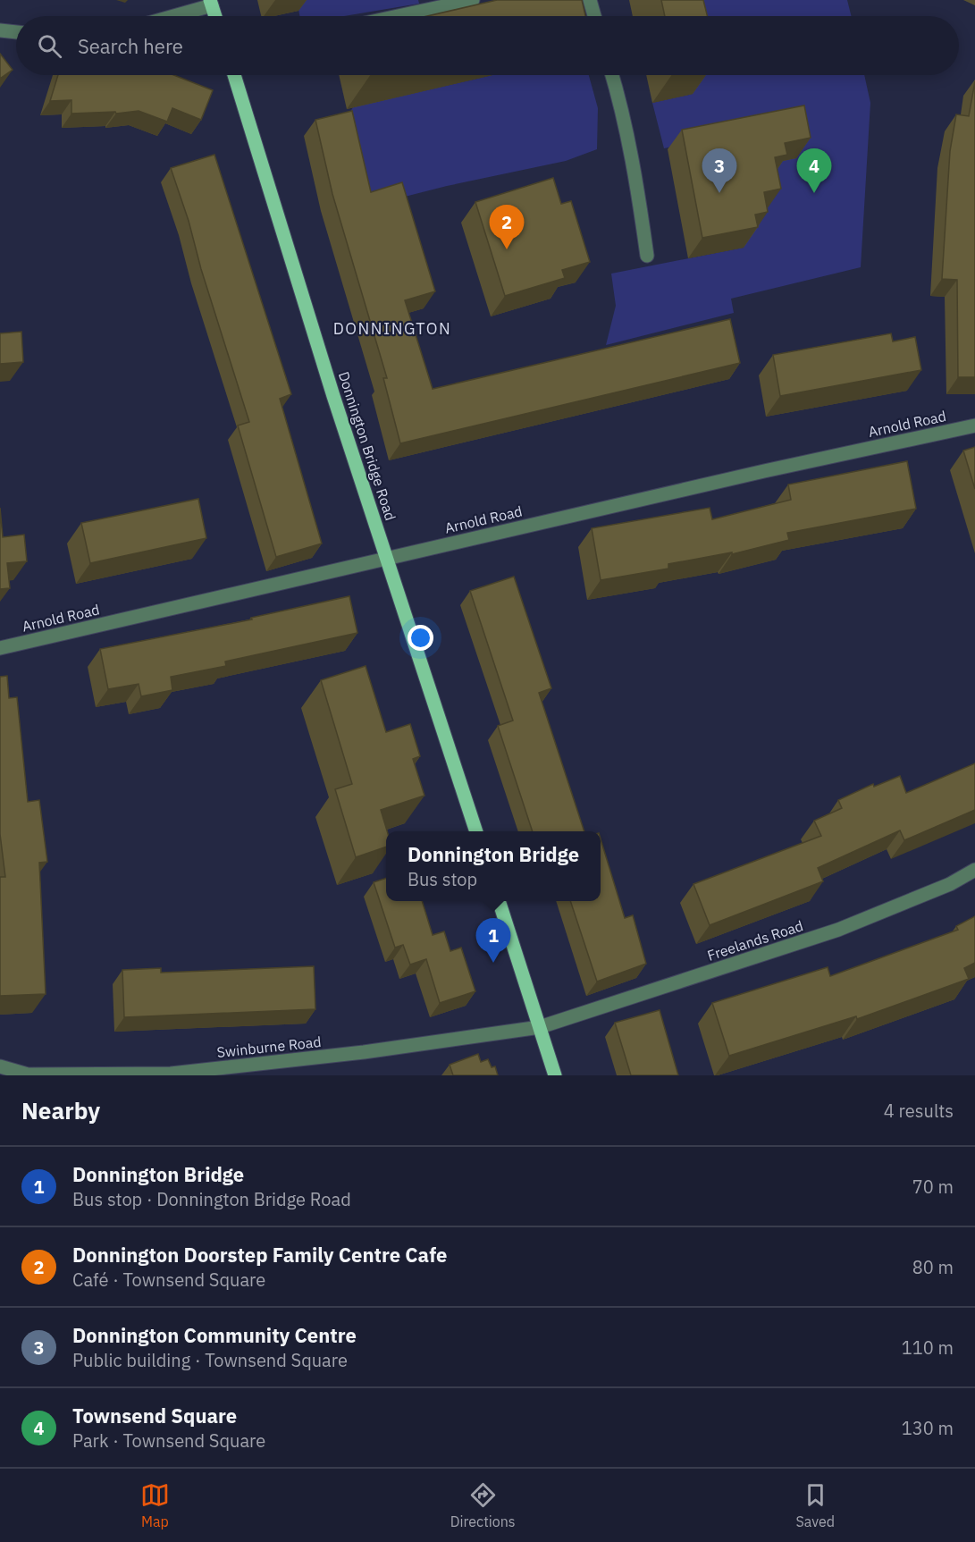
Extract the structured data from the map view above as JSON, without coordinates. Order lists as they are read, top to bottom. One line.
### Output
{"streets":{"main road":["Donnington Bridge Road"],"street":["Arnold Road","Freelands Road","Swinburne Road"]},"crossings":[["Arnold Road","Donnington Bridge Road"],["Freelands Road","Swinburne Road"]],"districts":["DONNINGTON"],"page":{"search":"Search here","pins":["3","4","2","1"],"popup":["Donnington Bridge","Bus stop"],"heading":["Nearby","4 results"],"list":[{"mark":"1","name":"Donnington Bridge","note":"Bus stop · Donnington Bridge Road","value":"70 m"},{"mark":"2","name":"Donnington Doorstep Family Centre Cafe","note":"Café · Townsend Square","value":"80 m"},{"mark":"3","name":"Donnington Community Centre","note":"Public building · Townsend Square","value":"110 m"},{"mark":"4","name":"Townsend Square","note":"Park · Townsend Square","value":"130 m"}],"nav":["Map","Directions","Saved"]}}
